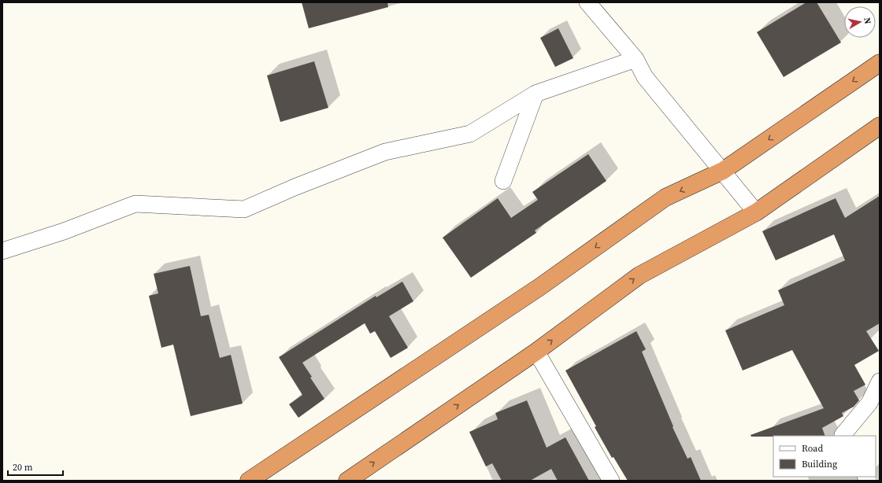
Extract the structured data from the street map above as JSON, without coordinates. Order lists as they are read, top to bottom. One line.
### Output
{"legend":["Road","Building"],"scale_bar":"20 m","north":"right"}
